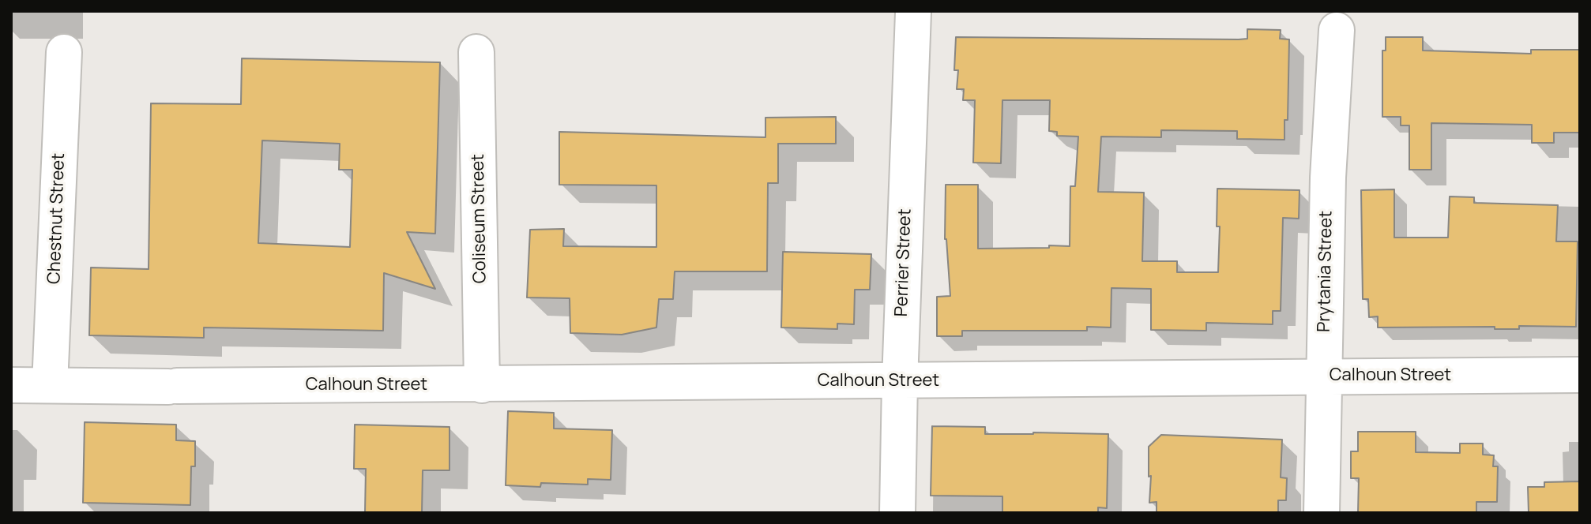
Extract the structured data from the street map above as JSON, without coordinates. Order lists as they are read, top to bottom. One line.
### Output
{"streets":{"street":["Chestnut Street","Coliseum Street","Perrier Street","Prytania Street","Calhoun Street"]},"crossings":[["Chestnut Street","Calhoun Street"],["Coliseum Street","Calhoun Street"],["Perrier Street","Calhoun Street"],["Prytania Street","Calhoun Street"]]}
